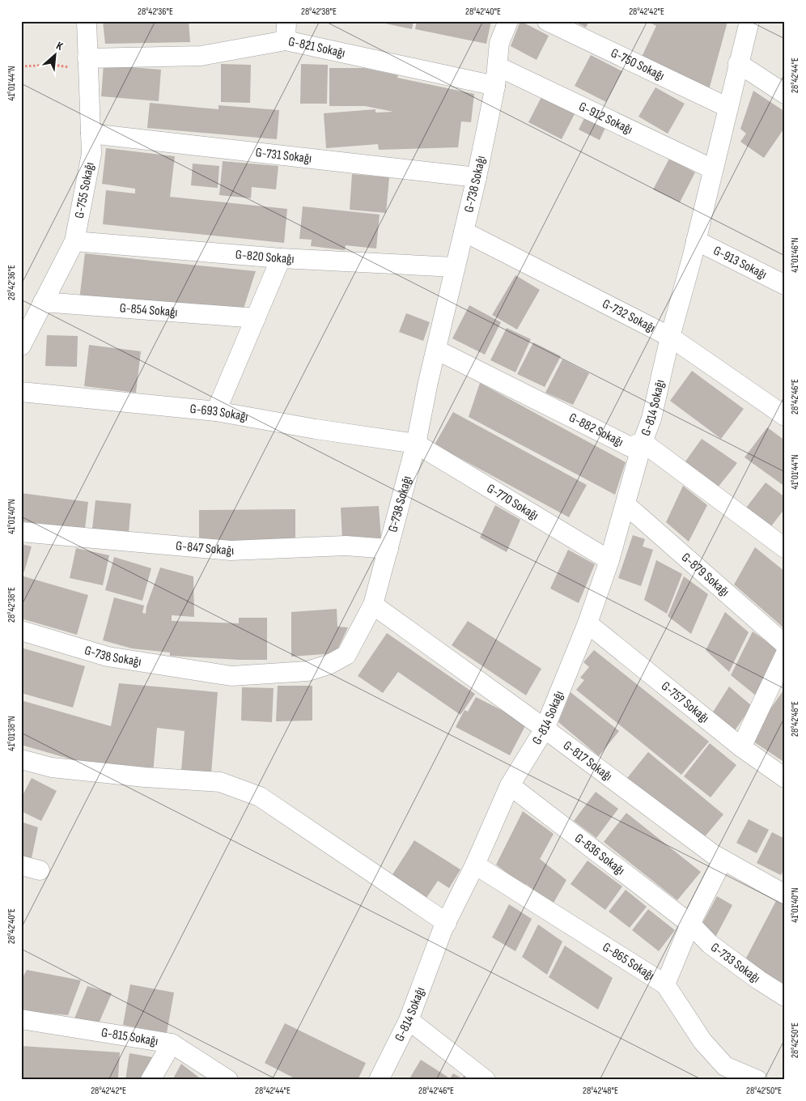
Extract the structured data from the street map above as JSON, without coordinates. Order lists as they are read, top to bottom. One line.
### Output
{"streets":{"street":["G-821 Sokağı","G-750 Sokağı","G-912 Sokağı","G-731 Sokağı","G-738 Sokağı","G-755 Sokağı","G-820 Sokağı","G-913 Sokağı","G-854 Sokağı","G-732 Sokağı","G-814 Sokağı","G-693 Sokağı","G-882 Sokağı","G-770 Sokağı","G-847 Sokağı","G-879 Sokağı","G-757 Sokağı","G-817 Sokağı","G-836 Sokağı","G-865 Sokağı","G-733 Sokağı","G-815 Sokağı"]},"crossings":[["G-821 Sokağı","G-738 Sokağı"],["G-821 Sokağı","G-755 Sokağı"],["G-750 Sokağı","G-814 Sokağı"],["G-912 Sokağı","G-738 Sokağı"],["G-912 Sokağı","G-814 Sokağı"],["G-731 Sokağı","G-738 Sokağı"],["G-731 Sokağı","G-755 Sokağı"],["G-738 Sokağı","G-820 Sokağı"],["G-738 Sokağı","G-732 Sokağı"],["G-738 Sokağı","G-693 Sokağı"],["G-738 Sokağı","G-882 Sokağı"],["G-738 Sokağı","G-770 Sokağı"],["G-738 Sokağı","G-847 Sokağı"],["G-738 Sokağı","G-817 Sokağı"],["G-755 Sokağı","G-820 Sokağı"],["G-755 Sokağı","G-854 Sokağı"],["G-913 Sokağı","G-814 Sokağı"],["G-732 Sokağı","G-814 Sokağı"],["G-814 Sokağı","G-882 Sokağı"],["G-814 Sokağı","G-770 Sokağı"],["G-814 Sokağı","G-879 Sokağı"],["G-814 Sokağı","G-757 Sokağı"],["G-814 Sokağı","G-817 Sokağı"],["G-814 Sokağı","G-836 Sokağı"],["G-814 Sokağı","G-865 Sokağı"],["G-693 Sokağı","G-770 Sokağı"],["G-836 Sokağı","G-733 Sokağı"]],"north":"top right","coordinates":["28°42'36\"E","28°42'38\"E","28°42'40\"E","28°42'42\"E","28°42'44\"E","41°01'44\"N","41°01'46\"N","28°42'46\"E","41°01'40\"N","28°42'48\"E","41°01'38\"N","28°42'50\"E"]}
